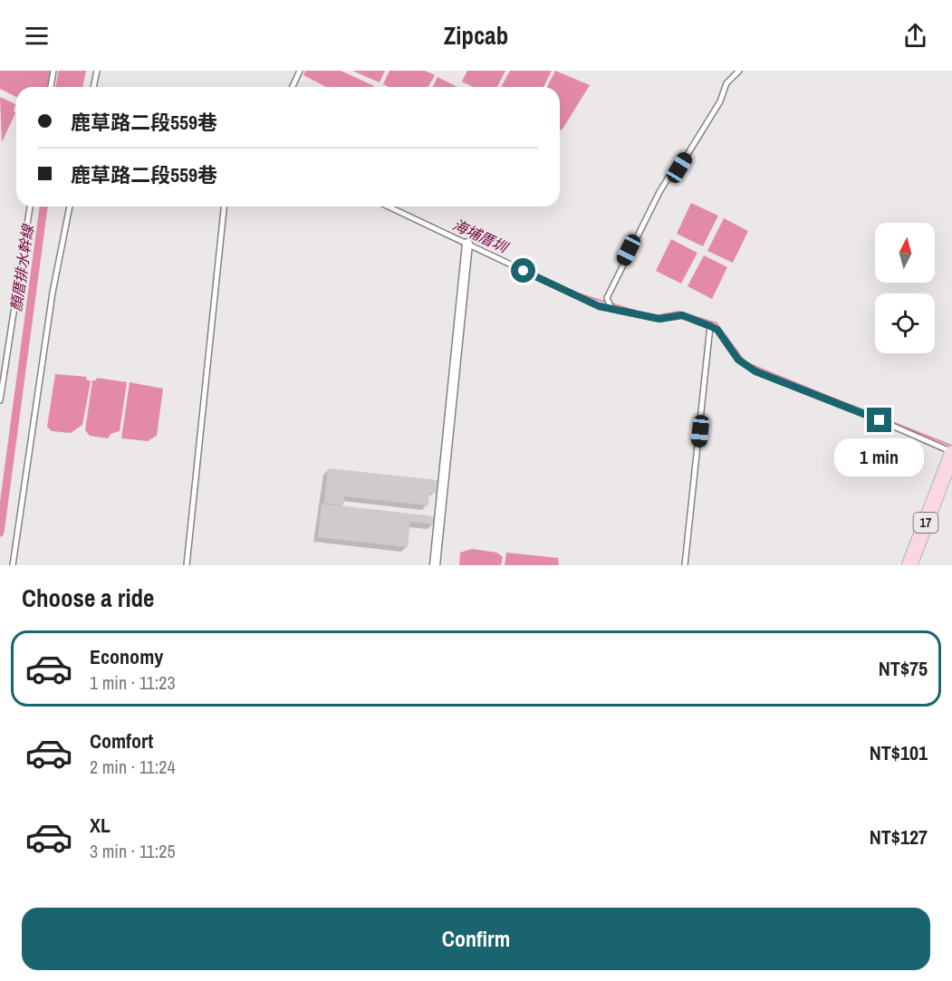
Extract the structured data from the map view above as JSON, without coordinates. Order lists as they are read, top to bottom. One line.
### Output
{"streets":{"main road":["17"]},"water":["海埔厝圳","顏厝排水幹線"],"north":"top","page":{"header":"Zipcab","banner":["鹿草路二段559巷","鹿草路二段559巷"],"bubble":"1 min","heading":"Choose a ride","list":[{"name":"Economy","note":"1 min · 11:23","value":"NT$75"},{"name":"Comfort","note":"2 min · 11:24","value":"NT$101"},{"name":"XL","note":"3 min · 11:25","value":"NT$127"}],"buttons":"Confirm"}}
